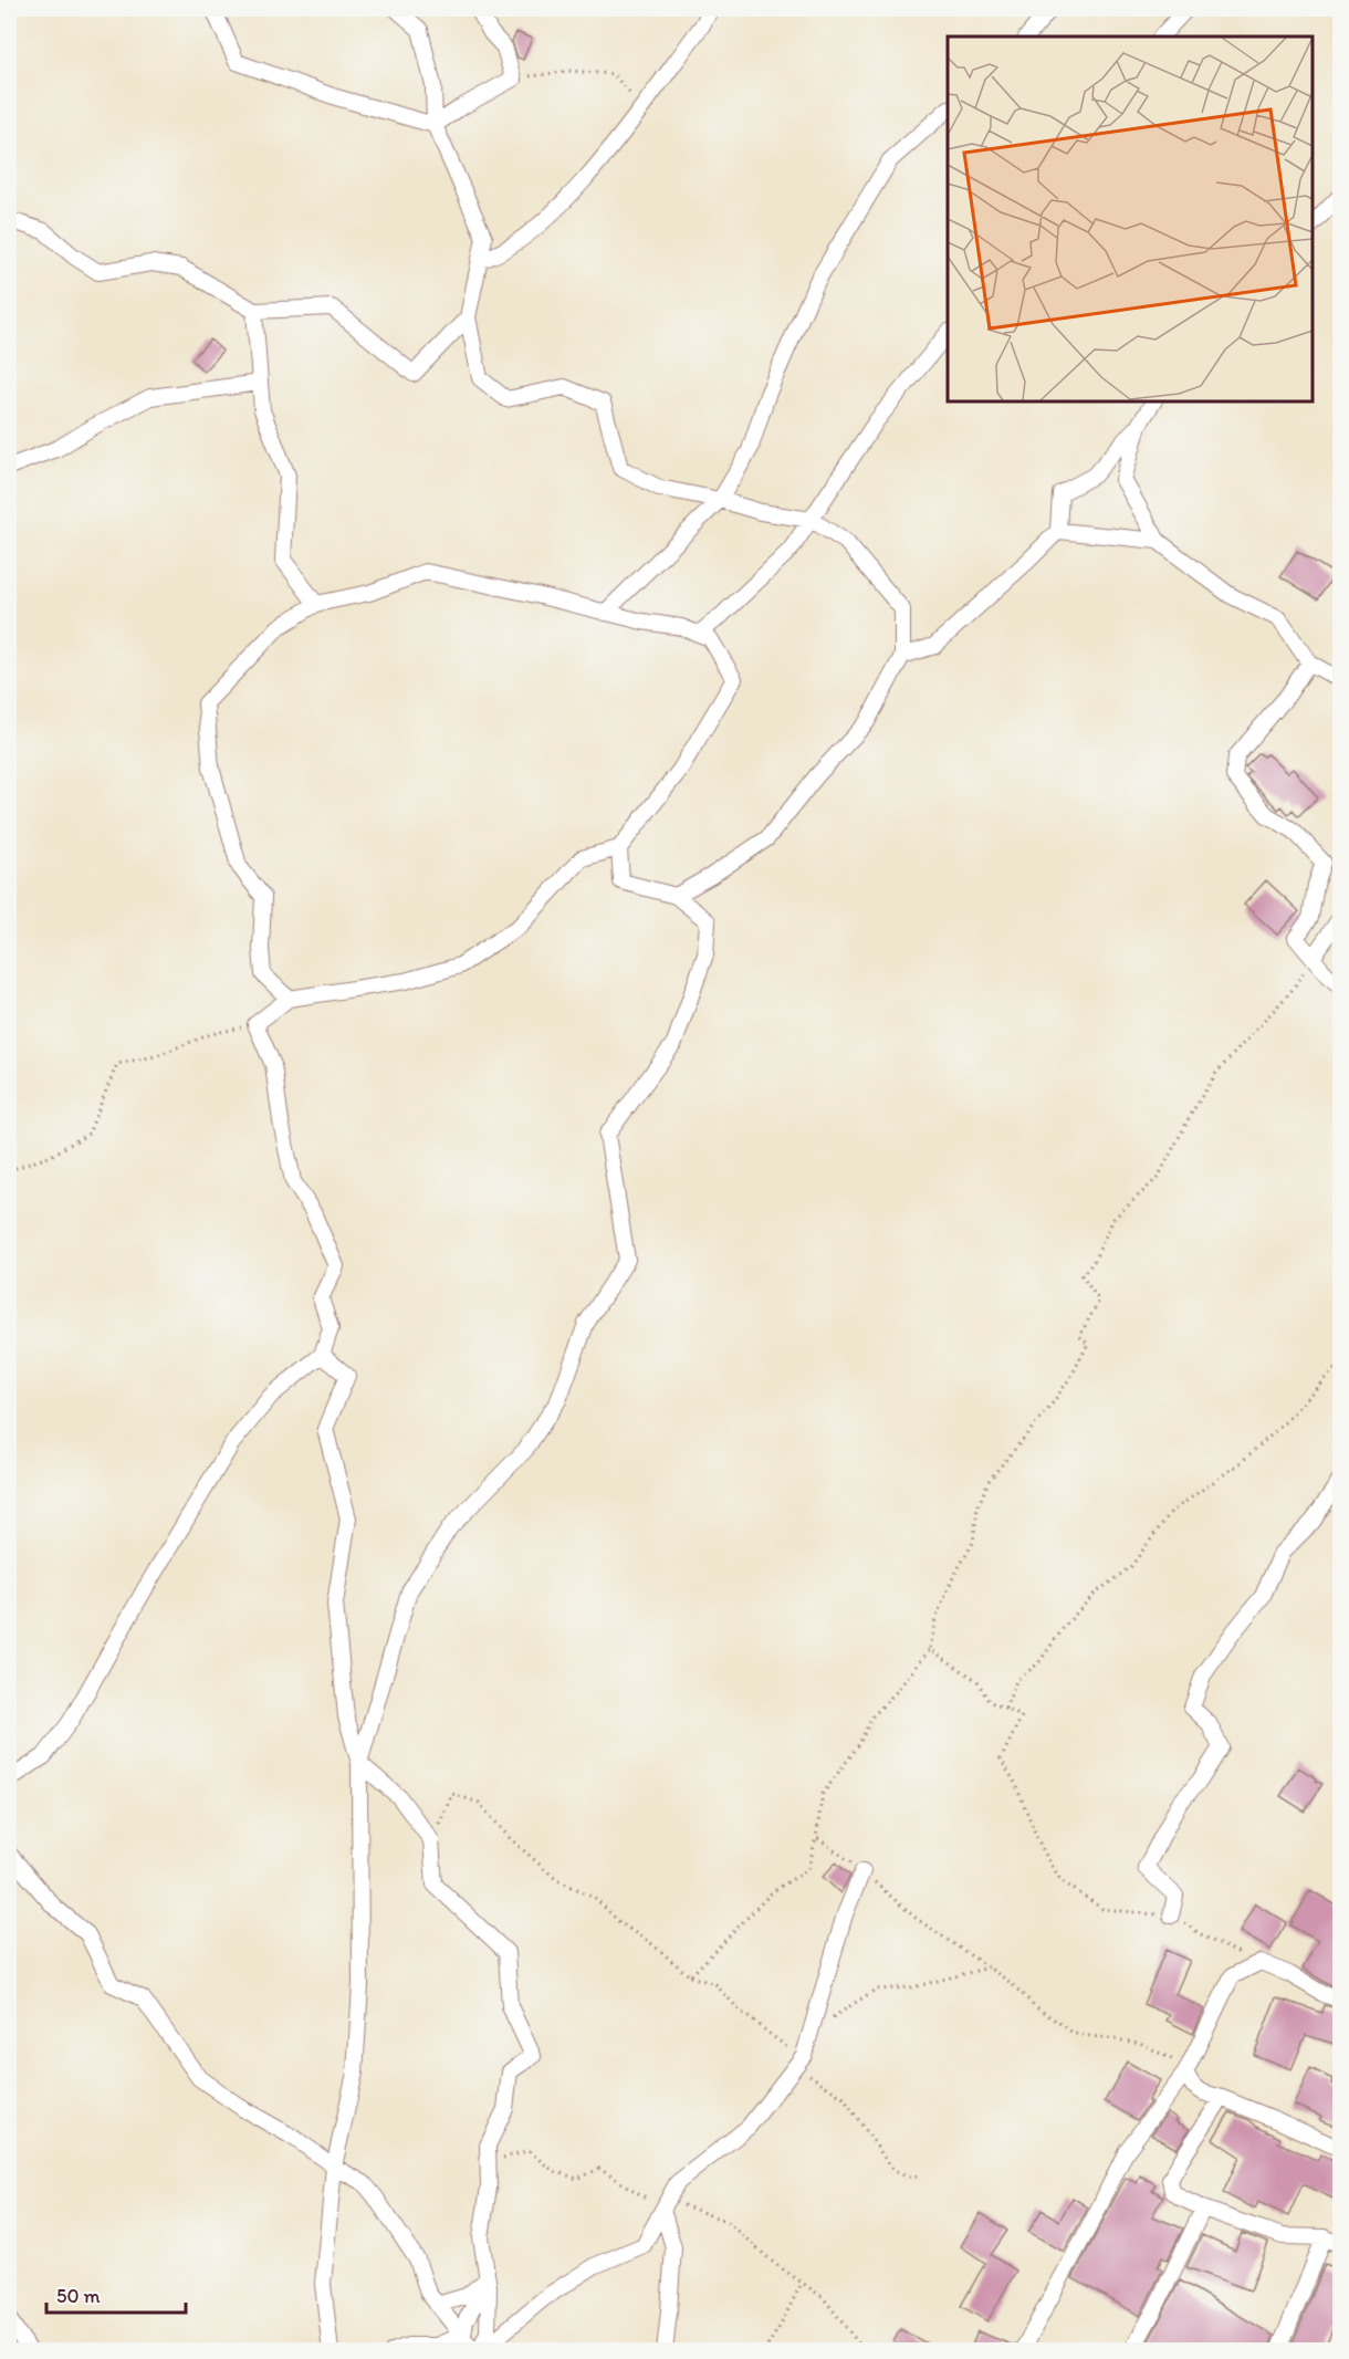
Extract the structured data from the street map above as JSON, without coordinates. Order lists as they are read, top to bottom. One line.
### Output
{"scale_bar":"50 m"}
